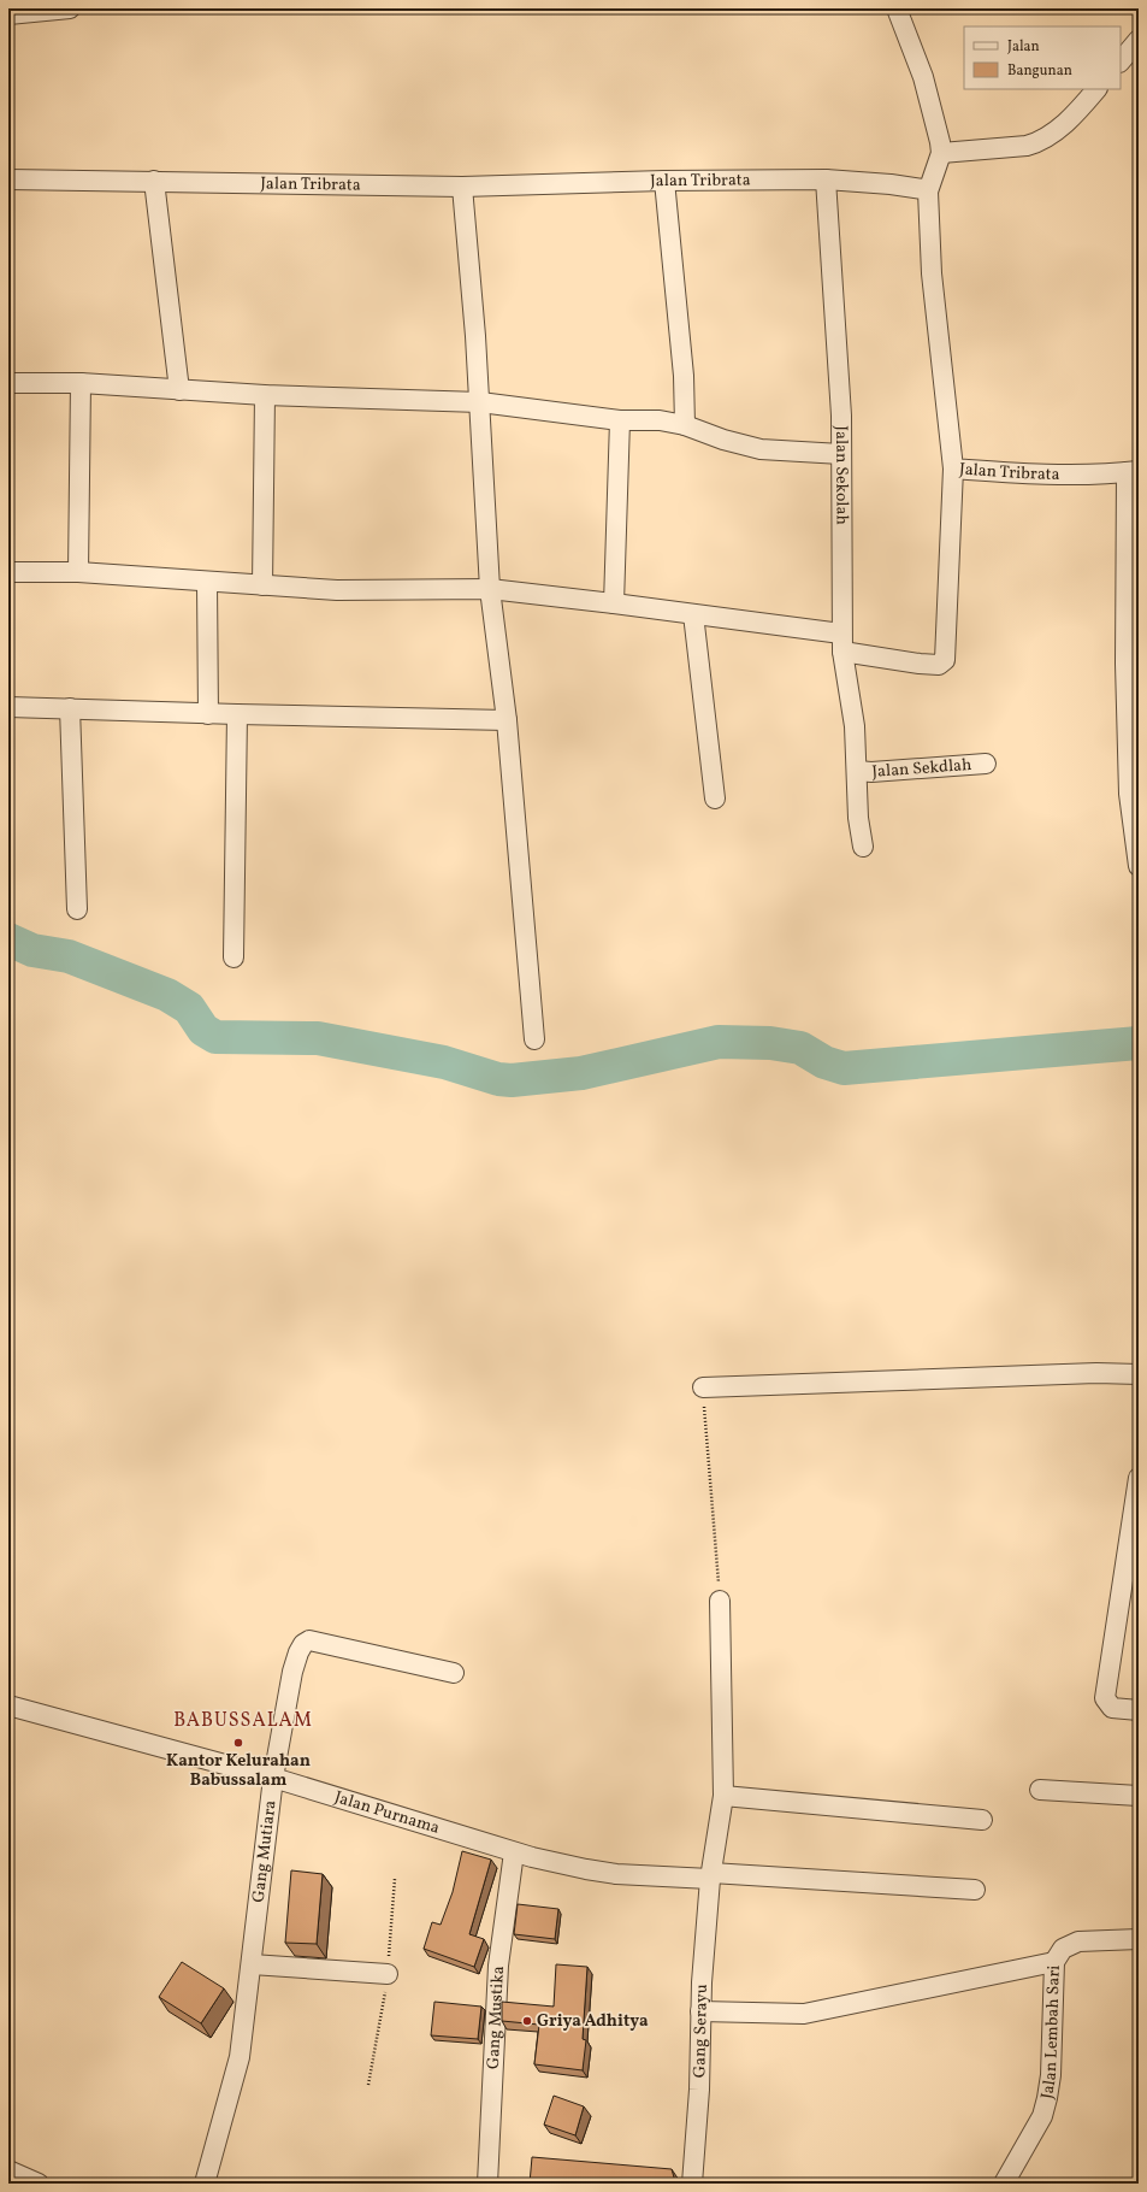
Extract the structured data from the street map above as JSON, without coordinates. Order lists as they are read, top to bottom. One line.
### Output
{"streets":{"street":["Jalan Tribrata","Jalan Sekolah","Jalan Sekdlah","Jalan Purnama","Gang Mutiara","Gang Mustika","Gang Serayu","Jalan Lembah Sari"]},"crossings":[["Jalan Tribrata","Jalan Sekolah"],["Jalan Sekolah","Jalan Sekdlah"],["Jalan Purnama","Gang Mutiara"],["Jalan Purnama","Gang Mustika"],["Jalan Purnama","Gang Serayu"]],"districts":["BABUSSALAM"],"places":["Kantor Kelurahan Babussalam","Griya Adhitya"],"legend":["Jalan","Bangunan"]}
